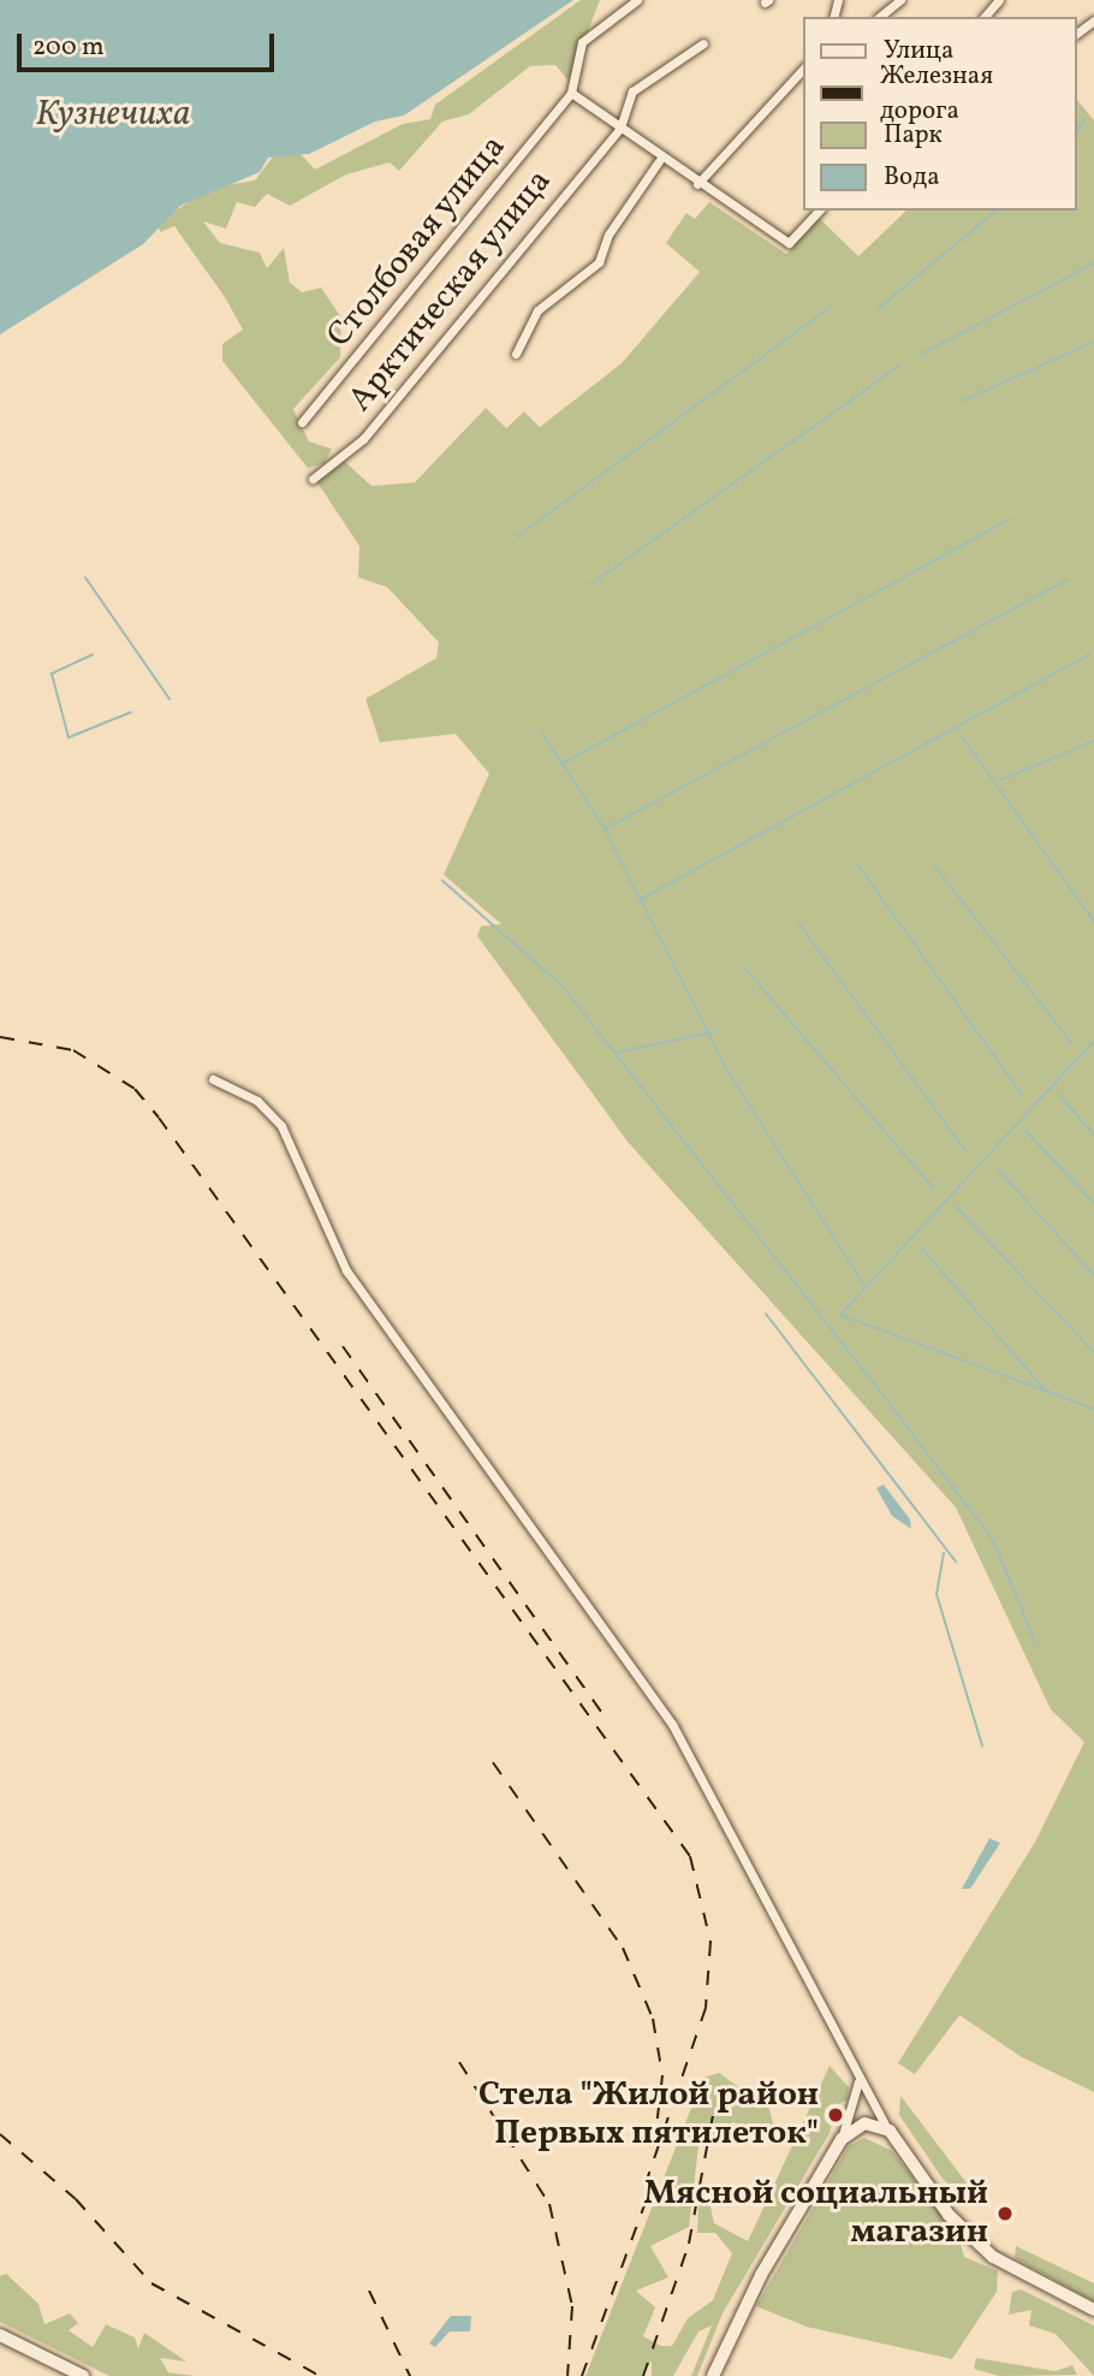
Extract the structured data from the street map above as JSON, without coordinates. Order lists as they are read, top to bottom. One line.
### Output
{"streets":{"street":["Столбовая улица","Арктическая улица"]},"water":["Кузнечиха"],"places":["Стела \"Жилой район Первых пятилеток\"","Мясной социальный магазин"],"legend":["Улица","Железная дорога","Парк","Вода"],"scale_bar":"200 m"}
